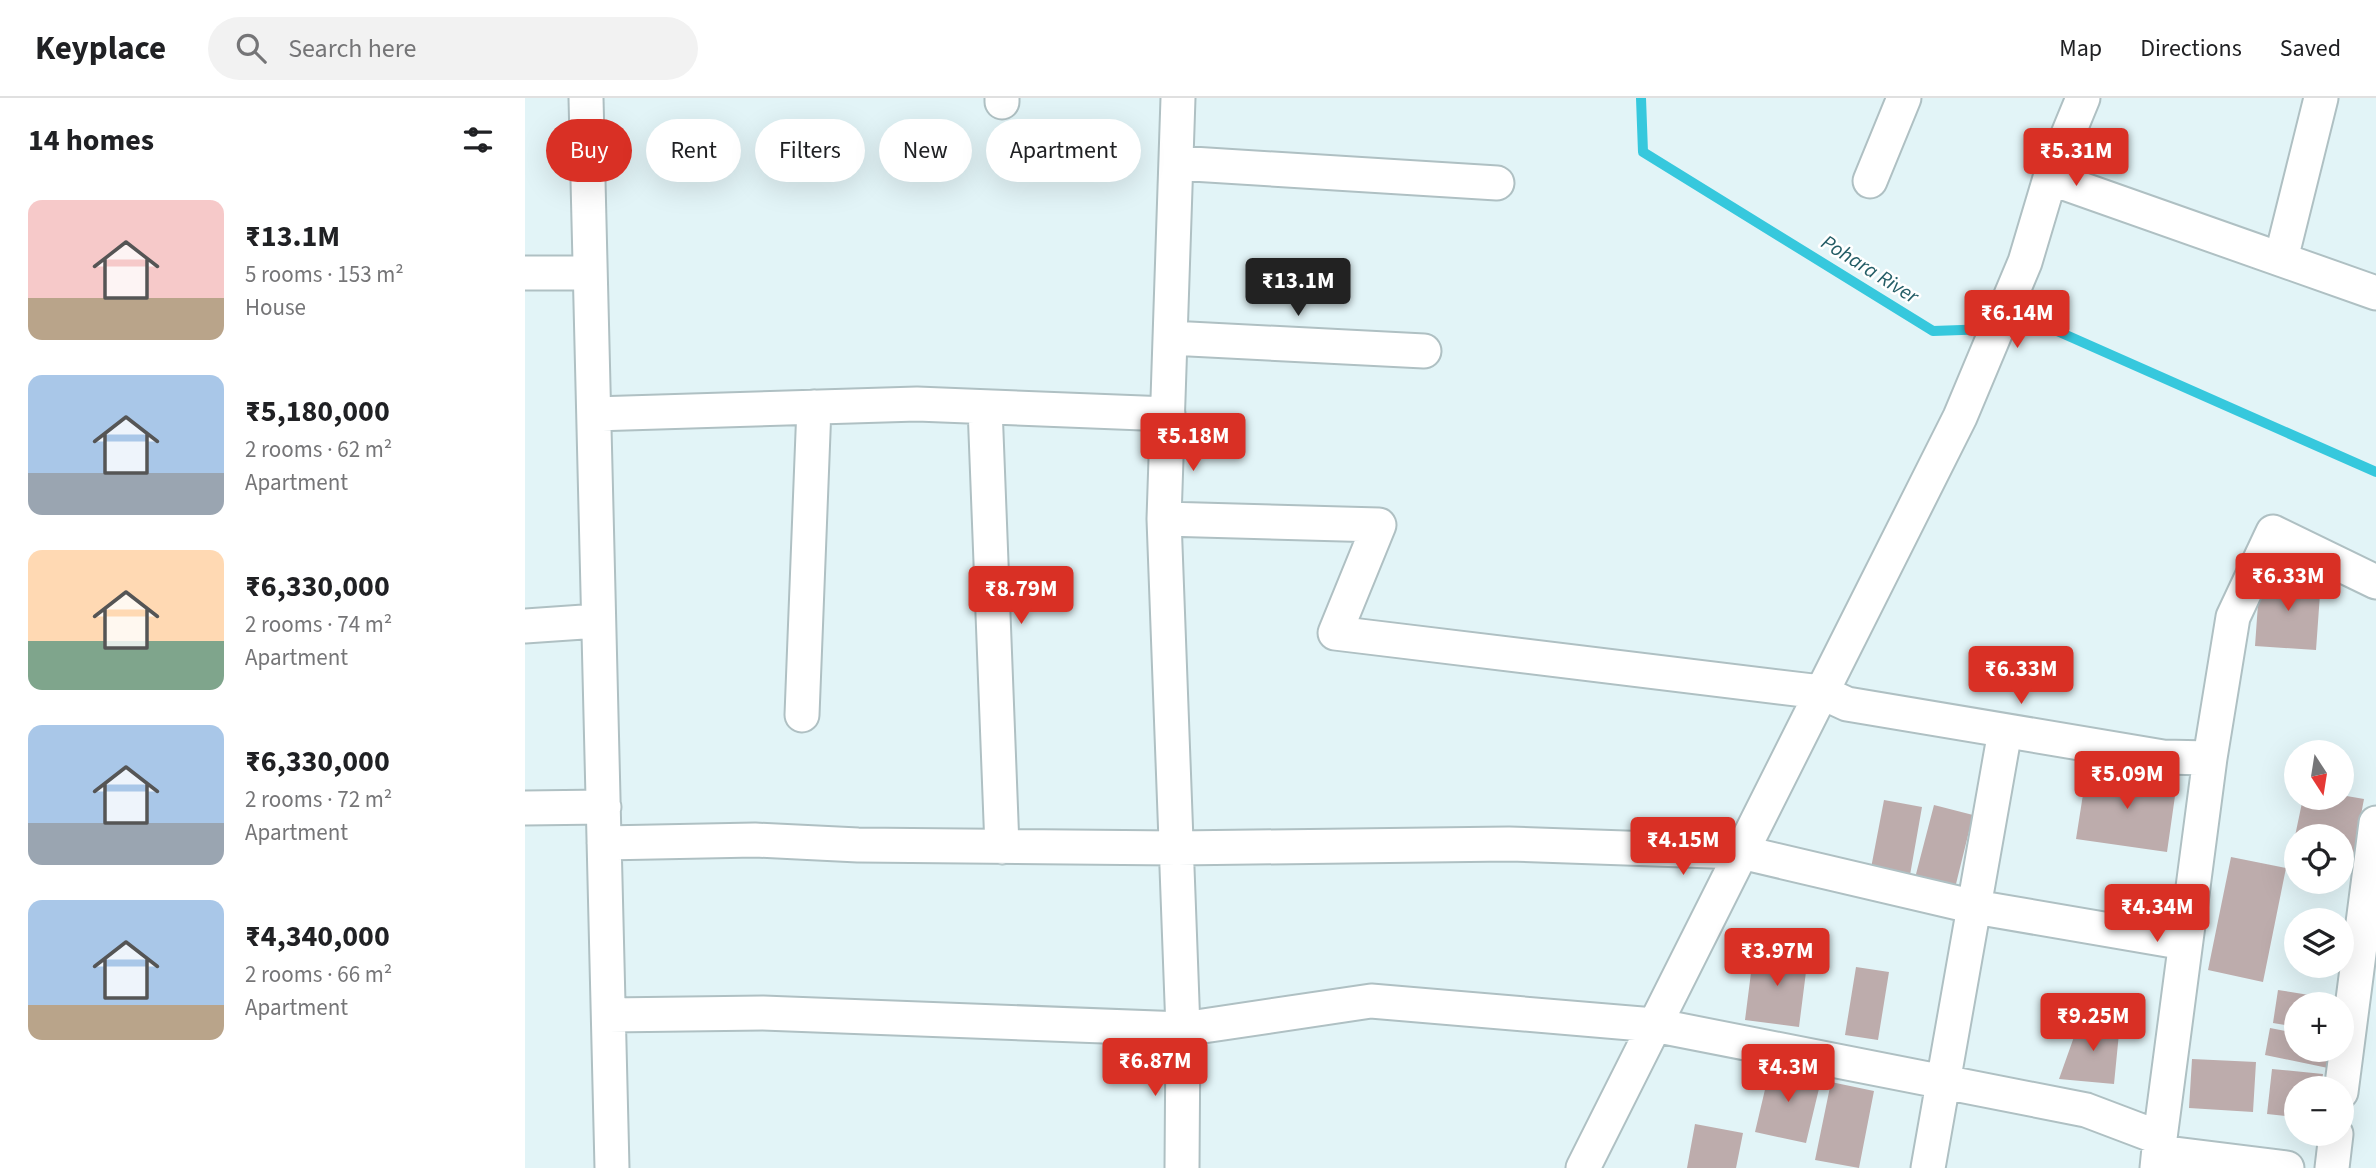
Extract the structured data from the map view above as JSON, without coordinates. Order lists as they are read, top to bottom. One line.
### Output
{"water":["Pohara River"],"north":"bottom","page":{"header":"Keyplace","search":"Search here","nav":["Map","Directions","Saved"],"heading":"14 homes","chip":["Buy","Rent","Filters","New","Apartment"],"price":["₹5.31M","₹13.1M","₹6.14M","₹5.18M","₹6.33M","₹8.79M","₹6.33M","₹5.09M","₹4.15M","₹4.34M","₹3.97M","₹9.25M","₹6.87M","₹4.3M"],"list":[{"name":"₹13.1M","note":"5 rooms · 153 m² · House"},{"name":"₹5,180,000","note":"2 rooms · 62 m² · Apartment"},{"name":"₹6,330,000","note":"2 rooms · 74 m² · Apartment"},{"name":"₹6,330,000","note":"2 rooms · 72 m² · Apartment"},{"name":"₹4,340,000","note":"2 rooms · 66 m² · Apartment"}],"map_buttons":["+","−"]}}
